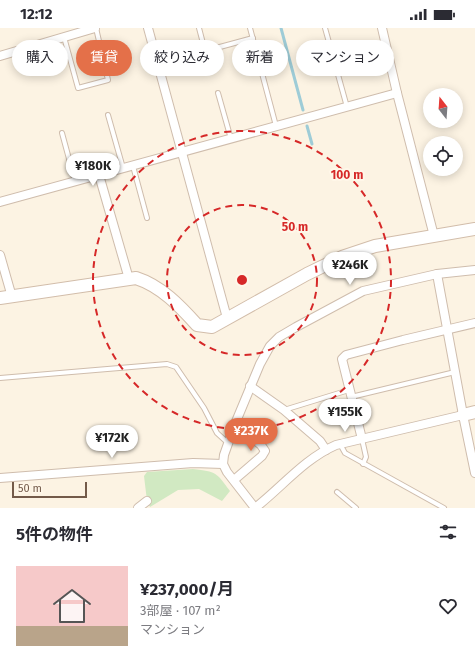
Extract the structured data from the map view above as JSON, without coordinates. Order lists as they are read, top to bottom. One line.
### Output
{"scale_bar":"50 m","north":"top","page":{"status":"12:12","chip":["購入","賃貸","絞り込み","新着","マンション"],"price":["¥180K","¥246K","¥155K","¥237K","¥172K"],"scale":"50 m","heading":"5件の物件","list":[{"name":"¥237,000/月","note":"3部屋 · 107 m² · マンション"}]},"rings":["100 m","50 m"]}
